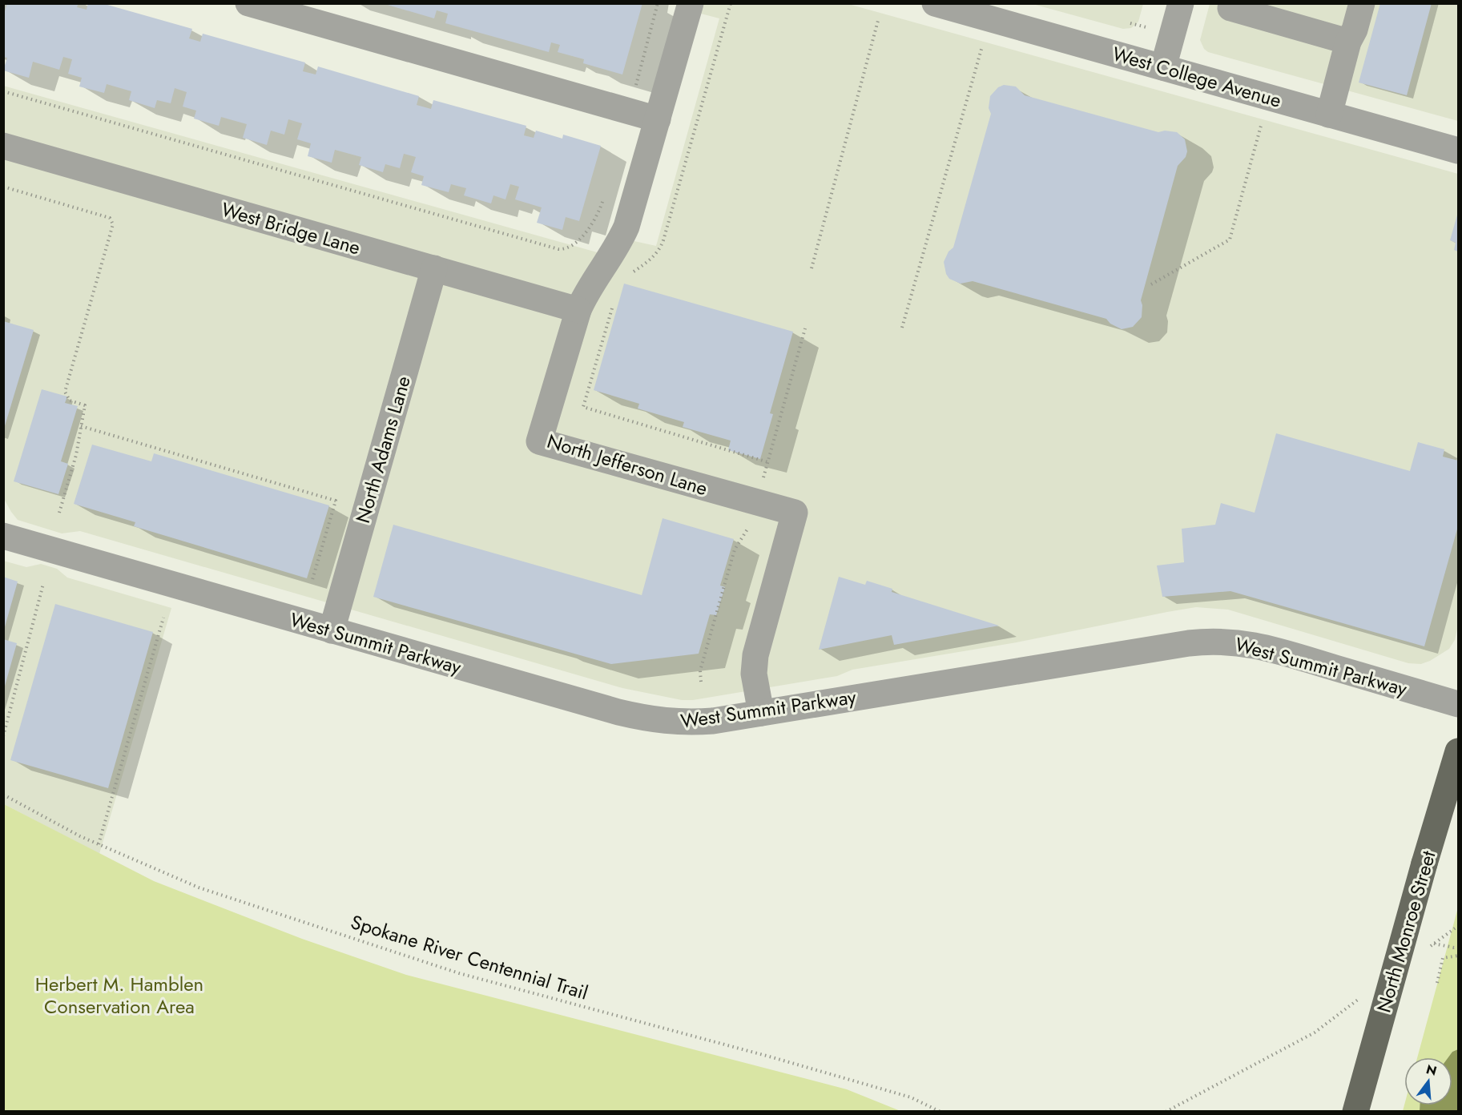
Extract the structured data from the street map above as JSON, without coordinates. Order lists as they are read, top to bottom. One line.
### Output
{"streets":{"main road":["North Monroe Street"],"street":["West College Avenue","West Bridge Lane","North Adams Lane","North Jefferson Lane","West Summit Parkway"],"path":["Spokane River Centennial Trail"]},"crossings":[["West Bridge Lane","North Adams Lane"],["West Bridge Lane","North Jefferson Lane"],["North Adams Lane","West Summit Parkway"],["North Jefferson Lane","West Summit Parkway"]],"parks":["Herbert M. Hamblen Conservation Area"],"north":"top"}
